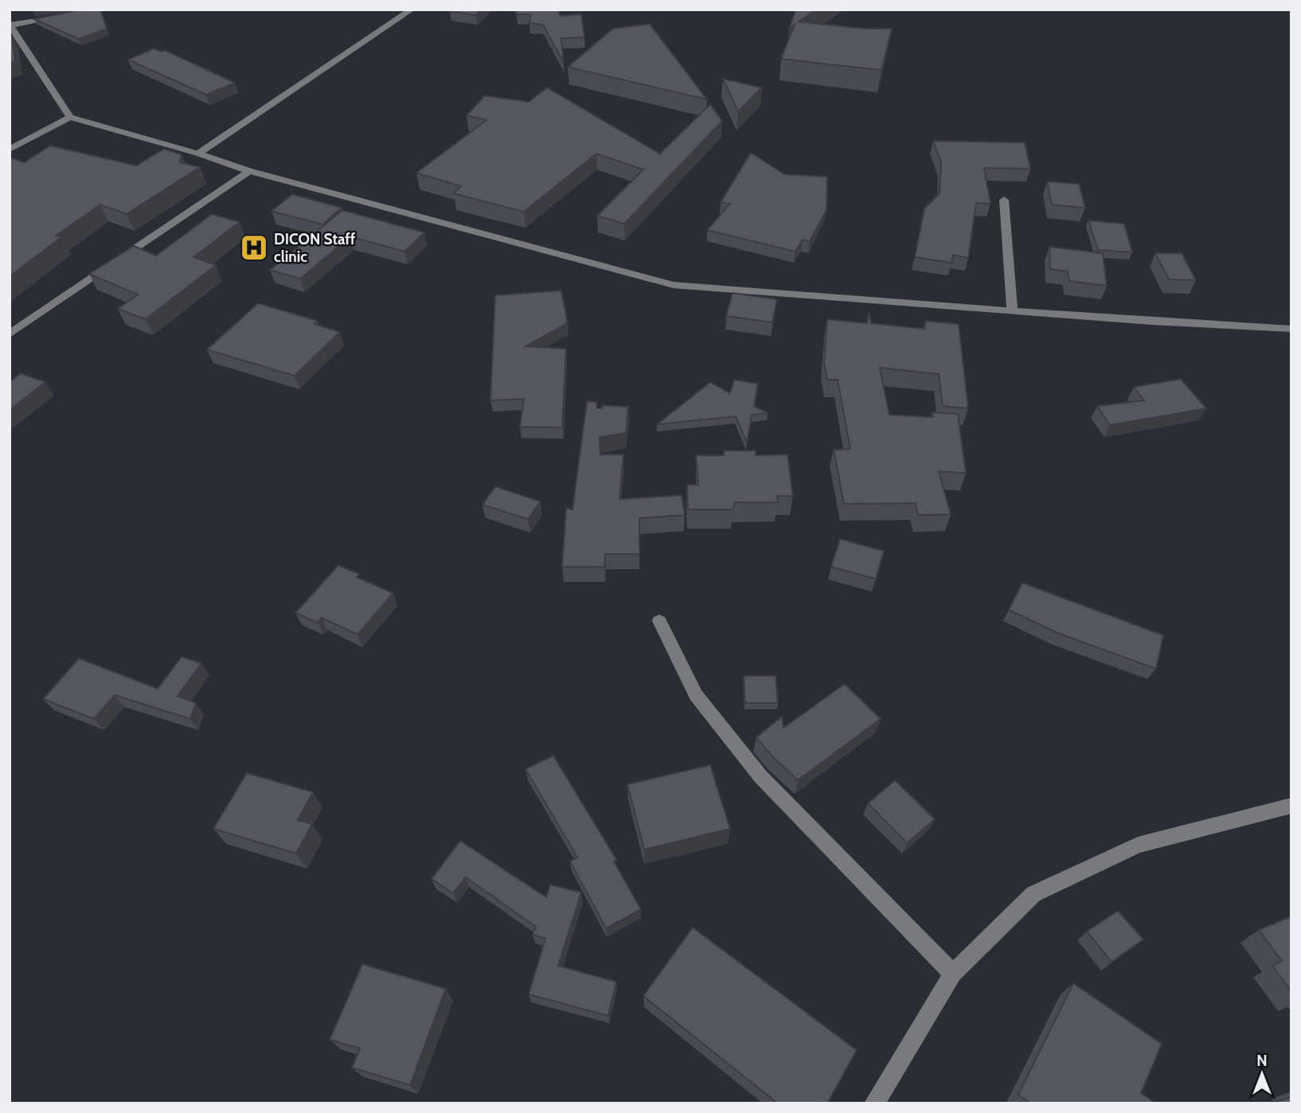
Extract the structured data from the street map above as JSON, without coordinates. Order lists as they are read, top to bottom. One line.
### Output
{"places":{"hospital":["DICON Staff clinic"]},"north":"top"}
